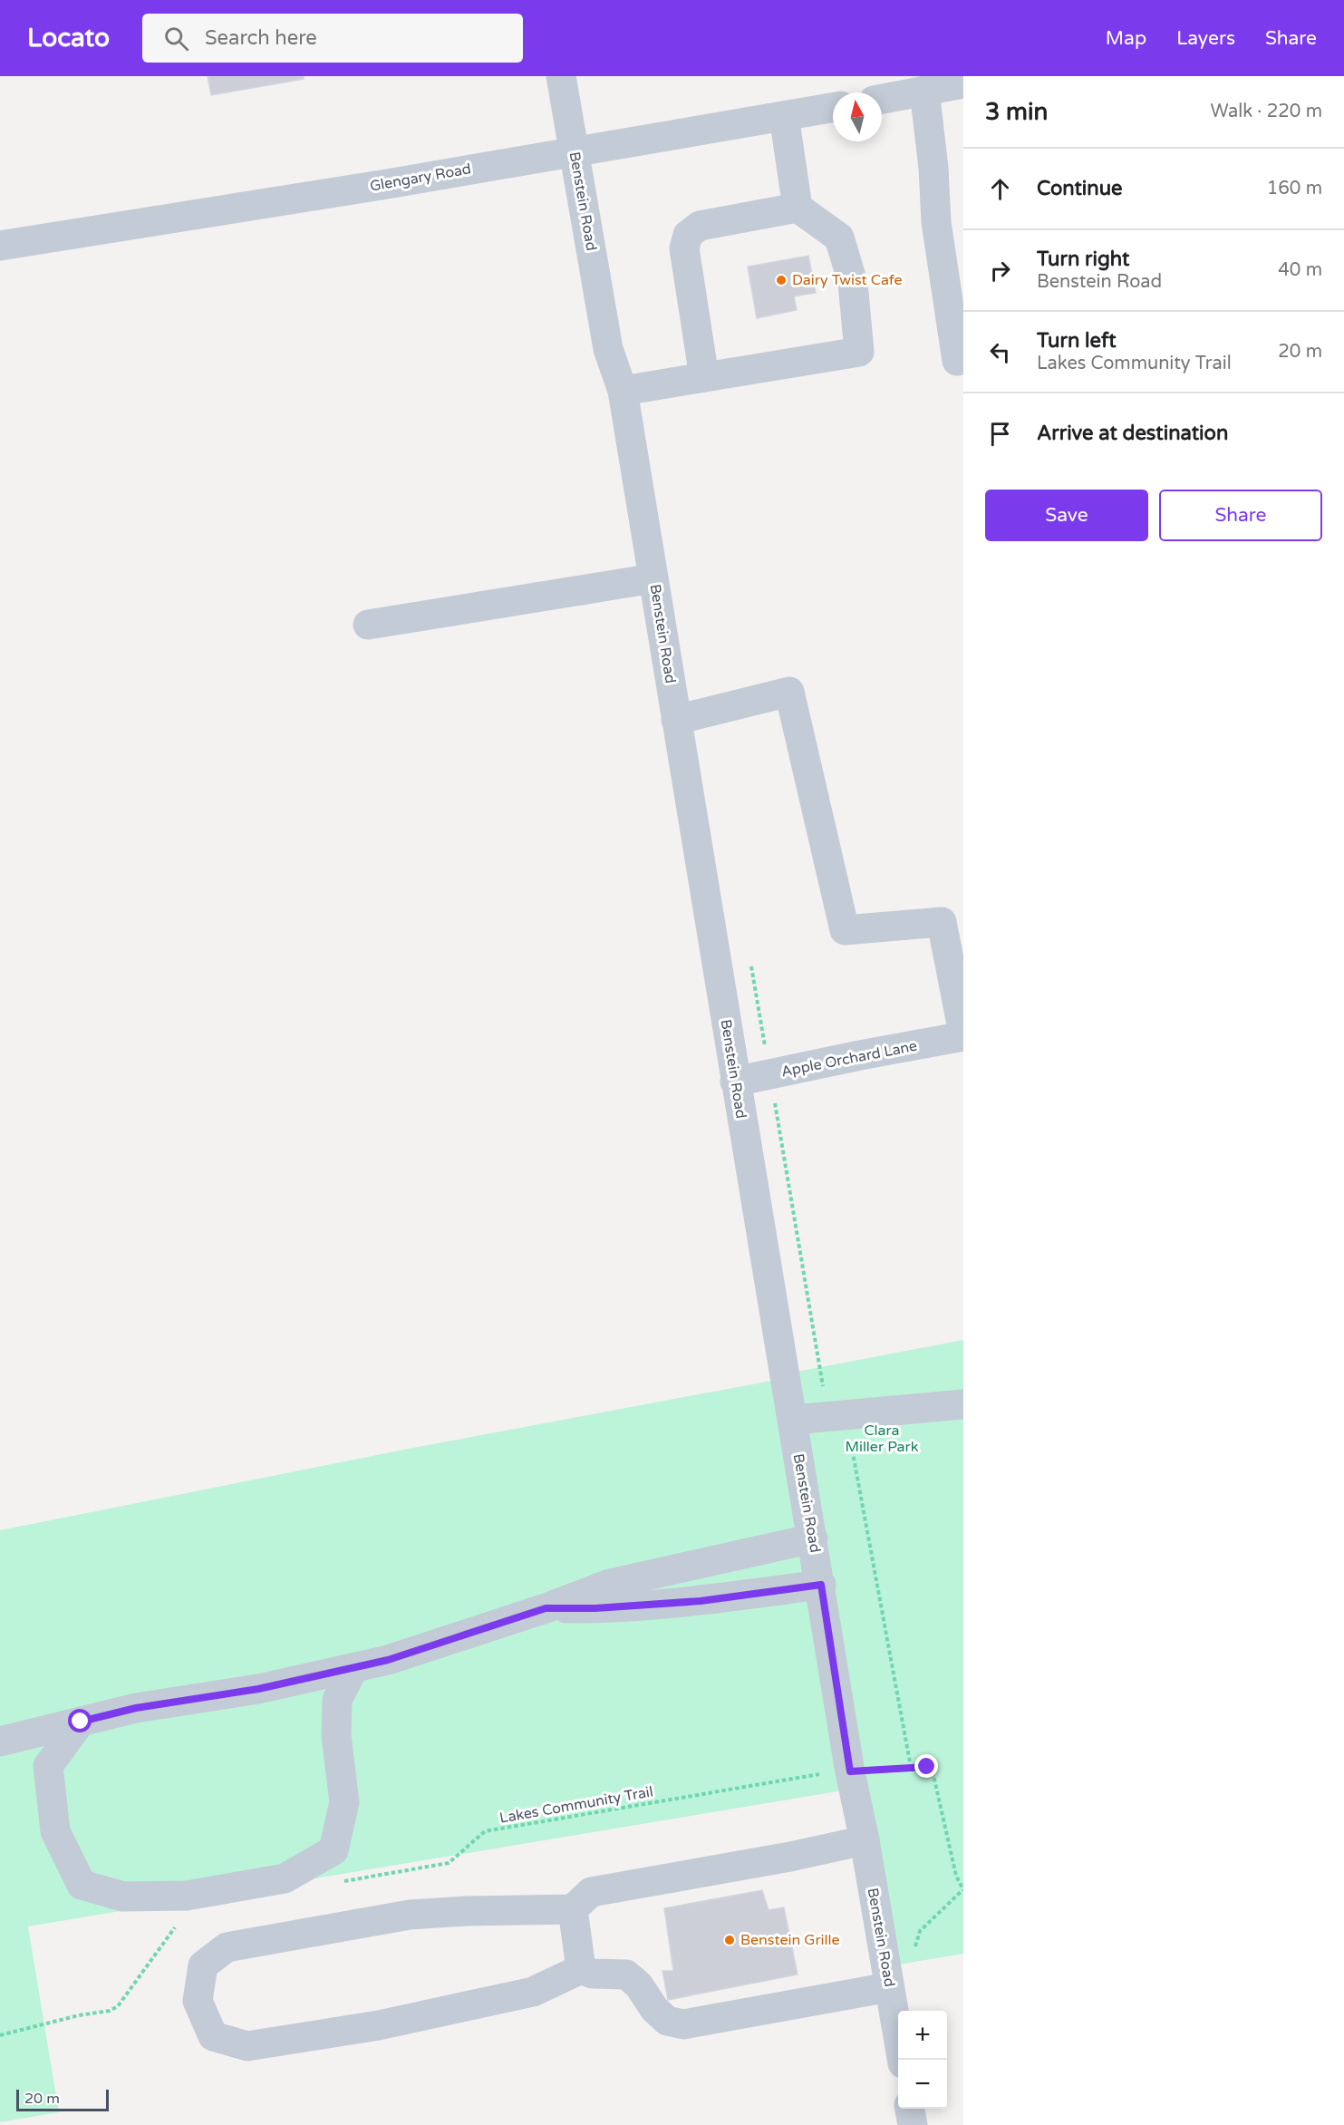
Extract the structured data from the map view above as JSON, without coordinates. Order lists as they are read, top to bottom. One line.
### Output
{"streets":{"street":["Glengary Road","Benstein Road","Apple Orchard Lane"],"path":["Lakes Community Trail"]},"crossings":[["Glengary Road","Benstein Road"],["Benstein Road","Apple Orchard Lane"],["Benstein Road","Lakes Community Trail"]],"parks":["Clara Miller Park"],"places":["Dairy Twist Cafe","Benstein Grille"],"scale_bar":"20 m","north":"top","page":{"header":"Locato","search":"Search here","nav":["Map","Layers","Share"],"heading":["3 min","Walk · 220 m"],"list":[["Continue","160 m"],["Turn right","Benstein Road","40 m"],["Turn left","Lakes Community Trail","20 m"],"Arrive at destination"],"buttons":["Save","Share"],"map_buttons":["+","−"],"scale":"20 m"}}
